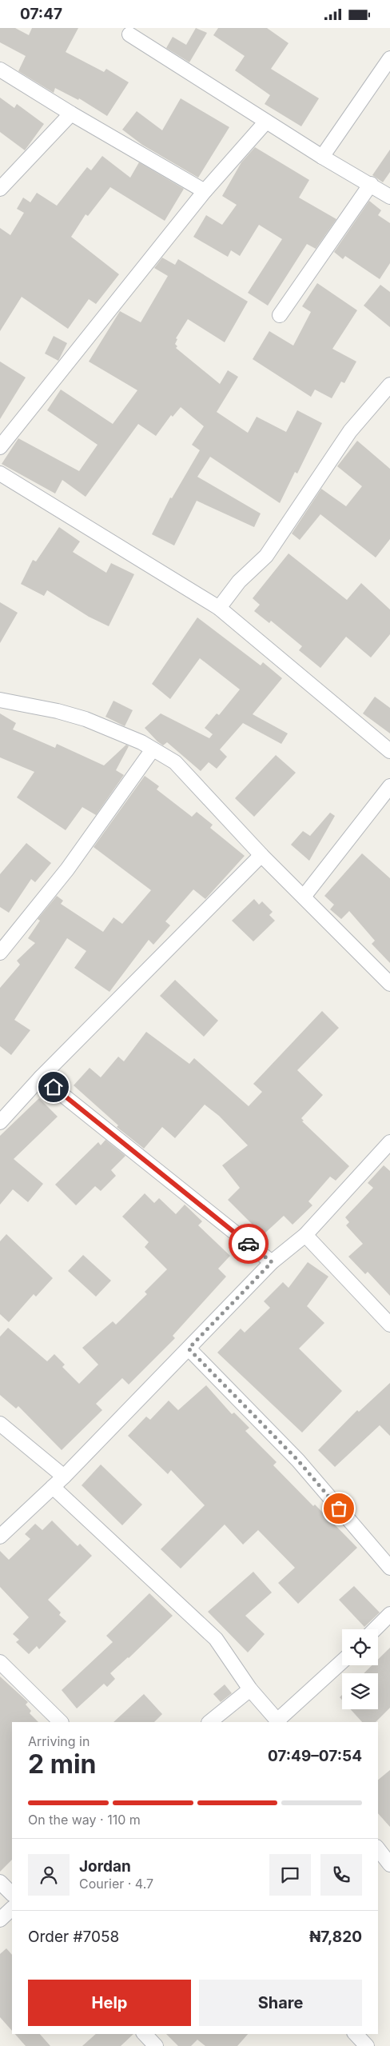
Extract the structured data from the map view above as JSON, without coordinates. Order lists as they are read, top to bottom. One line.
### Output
{"page":{"status":"07:47","heading":["2 min","Arriving in","07:49–07:54"],"panel":["Jordan","Courier · 4.7","Order #7058","₦7,820"],"bar":"On the way · 110 m","buttons":["Help","Share"]}}
